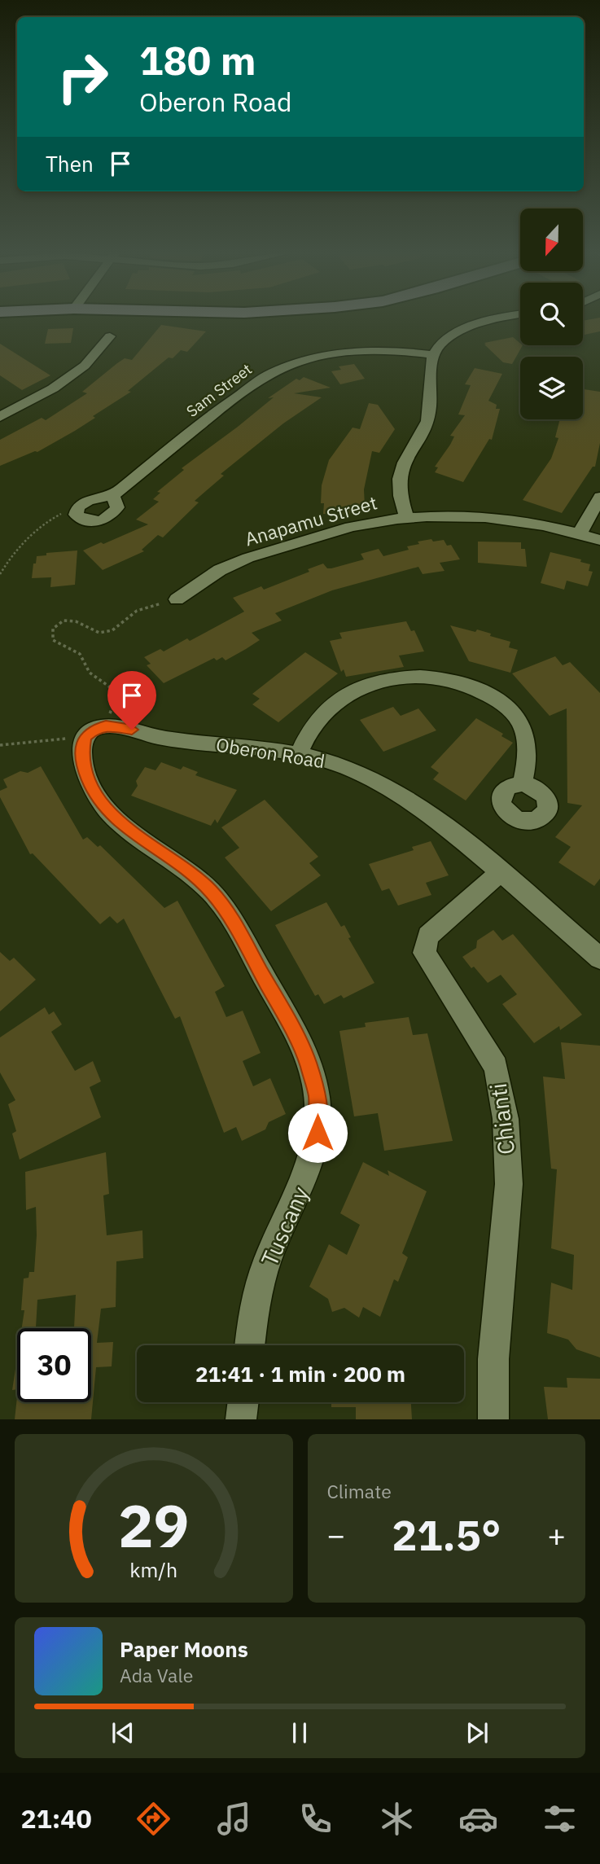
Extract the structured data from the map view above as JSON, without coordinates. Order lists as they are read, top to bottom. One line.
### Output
{"streets":{"street":["Sam Street","Anapamu Street","Oberon Road","Chianti","Tuscany"]},"crossings":[["Oberon Road","Chianti"]],"north":"bottom","page":{"turn":["180 m","Oberon Road"],"then":"Then","limit":"30","trip":"21:41 · 1 min · 200 m","tile":"Climate","heat":["−","21.5°","+"],"song":["Paper Moons","Ada Vale"],"tabs":"21:40","gauge":["29","km/h"]}}
